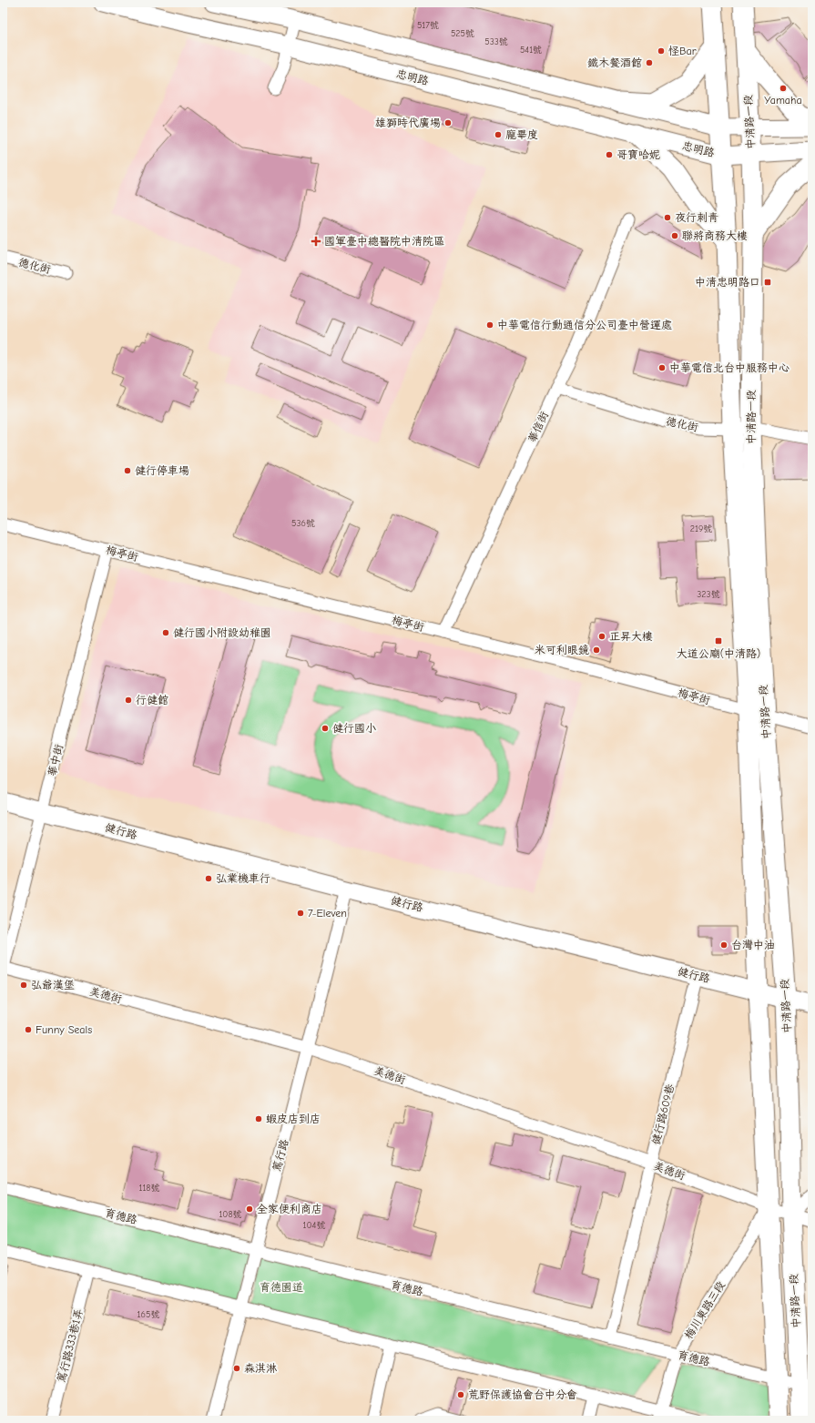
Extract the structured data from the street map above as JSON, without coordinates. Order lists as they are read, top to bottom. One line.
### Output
{"streets":{"main road":["忠明路","中清路一段","健行路"],"street":["德化街","華信街","梅亭街","華中街","美德街","健行路609巷","篤行路","育德路","梅川東路三段","篤行路333巷1弄"]},"crossings":[["忠明路","中清路一段"],["中清路一段","德化街"],["中清路一段","梅亭街"],["中清路一段","健行路"],["中清路一段","美德街"],["中清路一段","育德路"],["中清路一段","梅川東路三段"],["德化街","華信街"],["華信街","梅亭街"],["梅亭街","華中街"],["華中街","健行路"],["華中街","美德街"],["健行路","健行路609巷"],["健行路","篤行路"],["美德街","健行路609巷"],["美德街","篤行路"],["美德街","梅川東路三段"],["健行路609巷","育德路"],["篤行路","育德路"],["育德路","梅川東路三段"]],"parks":["育德園道"],"places":{"other":["怪Bar","鐵木餐酒館","Yamaha","雄獅時代廣場","龐畢度","哥寶哈妮","夜行刺青","聯將商務大樓","中華電信行動通信分公司臺中營運處","中華電信北台中服務中心","健行停車場","健行國小附設幼稚園","正昇大樓","米可利眼鏡","行健館","健行國小","弘業機車行","7-Eleven","台灣中油","弘爺漢堡","Funny Seals","蝦皮店到店","全家便利商店","森淇淋","荒野保護協會台中分會"],"health":["國軍臺中總醫院中清院區"],"transit":["中清忠明路口","大道公廟(中清路)"]},"house_numbers":["517號","525號","533號","541號","536號","219號","323號","118號","108號","104號","165號"]}
